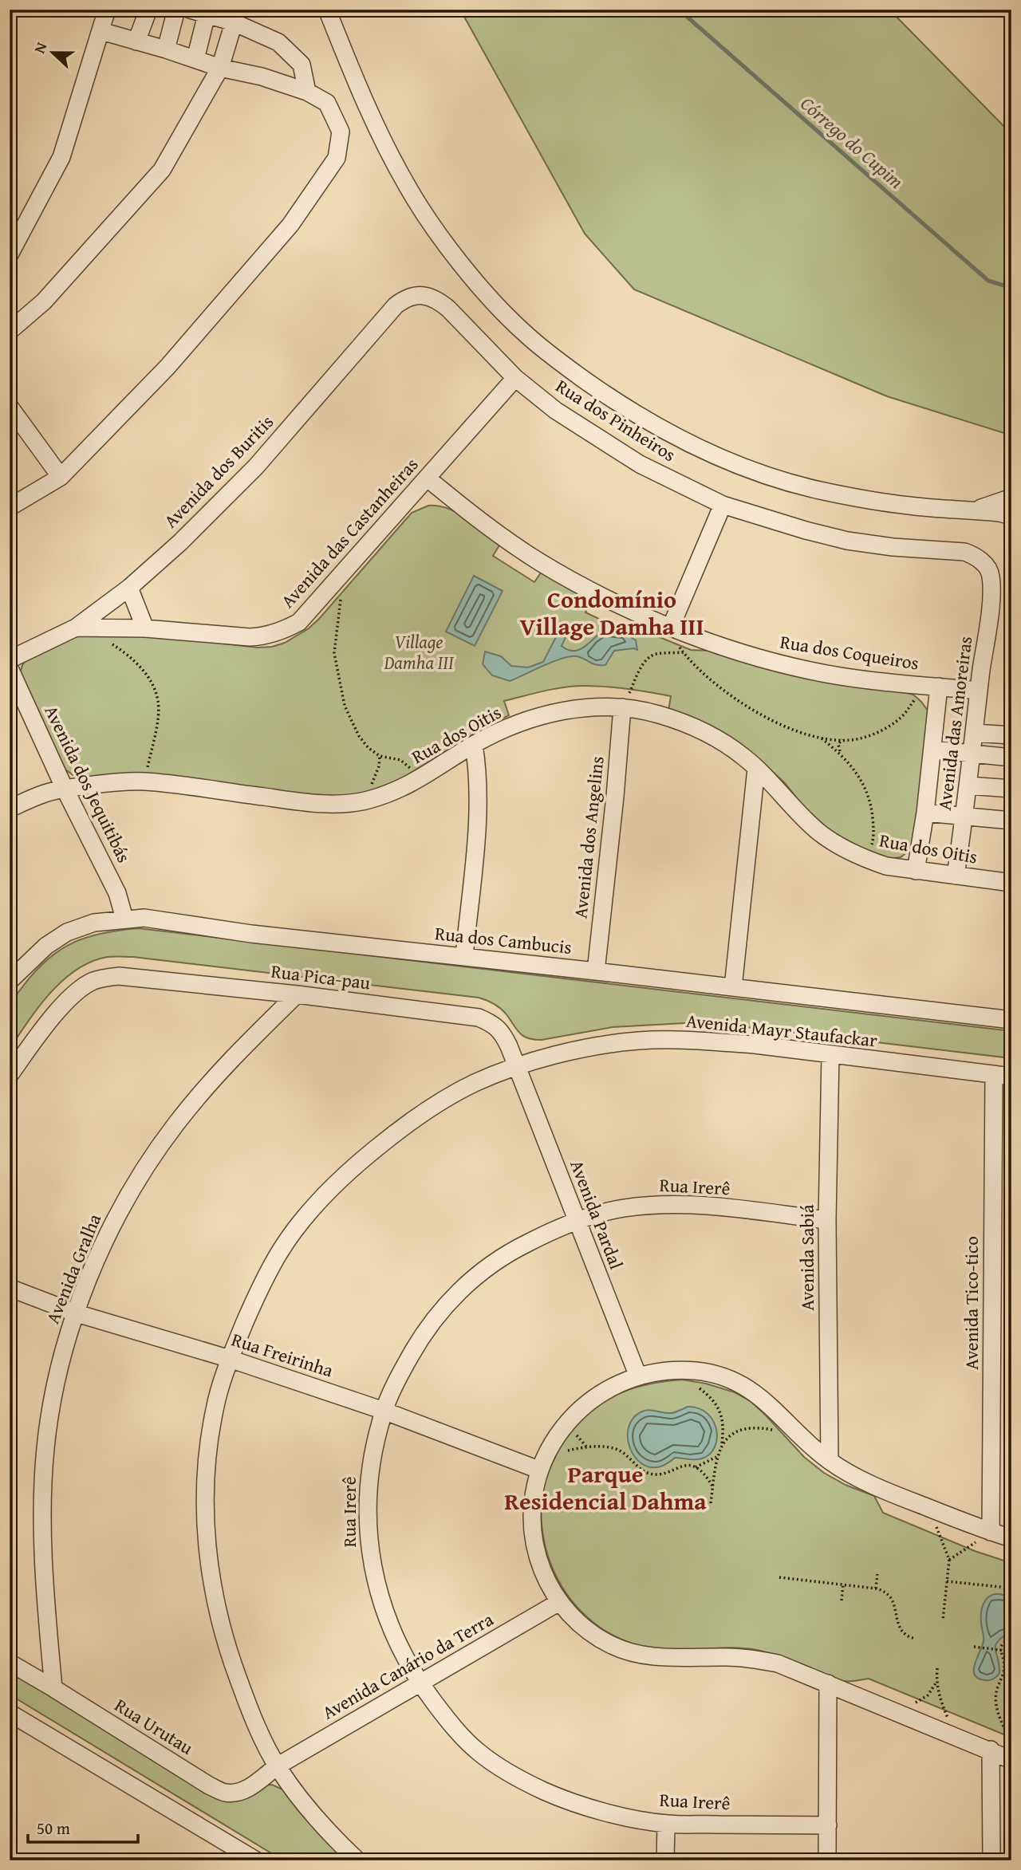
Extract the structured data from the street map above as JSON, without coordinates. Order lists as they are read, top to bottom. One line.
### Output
{"streets":{"street":["Rua dos Pinheiros","Avenida dos Buritis","Avenida das Castanheiras","Rua dos Coqueiros","Avenida das Amoreiras","Rua dos Oitis","Avenida dos Jequitibás","Avenida dos Angelins","Rua dos Cambucis","Rua Pica-pau","Avenida Mayr Staufackar","Rua Irerê","Avenida Pardal","Avenida Sabiá","Avenida Gralha","Avenida Tico-tico","Rua Freirinha","Avenida Canário da Terra","Rua Urutau"]},"crossings":[["Rua dos Pinheiros","Avenida dos Buritis"],["Rua dos Pinheiros","Avenida das Castanheiras"],["Rua dos Pinheiros","Avenida das Amoreiras"],["Avenida dos Buritis","Avenida das Castanheiras"],["Avenida das Castanheiras","Rua dos Coqueiros"],["Rua dos Coqueiros","Avenida das Amoreiras"],["Avenida das Amoreiras","Rua dos Oitis"],["Rua dos Oitis","Avenida dos Jequitibás"],["Rua dos Oitis","Avenida dos Angelins"],["Avenida dos Jequitibás","Rua dos Cambucis"],["Avenida dos Angelins","Rua dos Cambucis"],["Rua Pica-pau","Avenida Mayr Staufackar"],["Rua Pica-pau","Avenida Pardal"],["Rua Pica-pau","Avenida Gralha"],["Avenida Mayr Staufackar","Avenida Pardal"],["Avenida Mayr Staufackar","Avenida Sabiá"],["Avenida Mayr Staufackar","Avenida Tico-tico"],["Avenida Mayr Staufackar","Rua Freirinha"],["Avenida Mayr Staufackar","Avenida Canário da Terra"],["Avenida Mayr Staufackar","Rua Urutau"],["Rua Irerê","Avenida Pardal"],["Rua Irerê","Avenida Sabiá"],["Rua Irerê","Rua Freirinha"],["Rua Irerê","Avenida Canário da Terra"],["Avenida Gralha","Rua Freirinha"],["Avenida Gralha","Rua Urutau"],["Avenida Canário da Terra","Rua Urutau"]],"districts":["Condomínio Village Damha III","Parque Residencial Dahma"],"water":["Córrego do Cupim"],"parks":["Village Damha III"],"scale_bar":"50 m","north":"left"}
